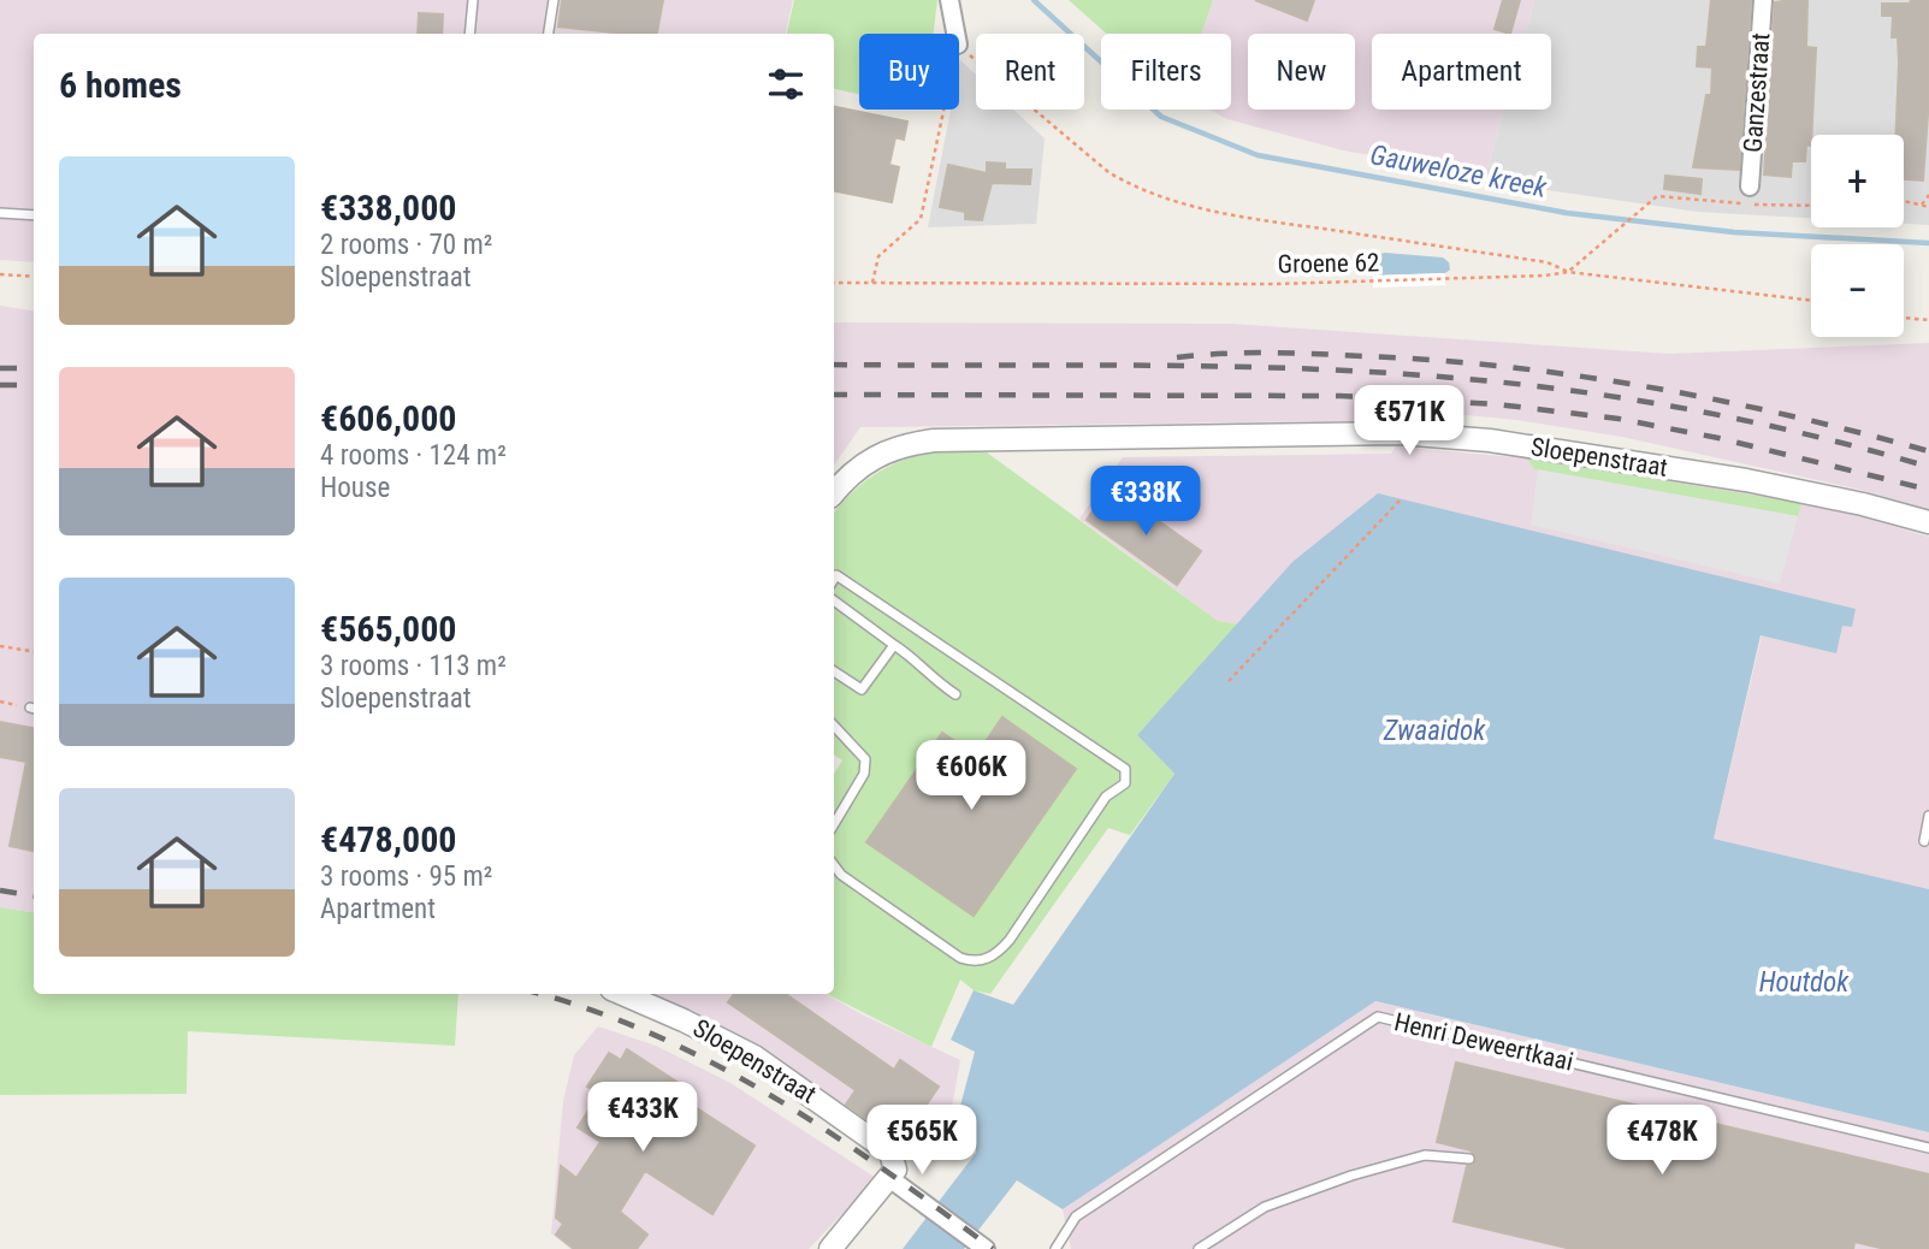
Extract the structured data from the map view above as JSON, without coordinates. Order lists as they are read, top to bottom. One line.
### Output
{"streets":{"street":["Ganzestraat","Sloepenstraat"],"lane":["Henri Deweertkaai"],"path":["Groene 62"]},"water":["Gauweloze kreek","Zwaaidok","Houtdok"],"page":{"chip":["Buy","Rent","Filters","New","Apartment"],"heading":"6 homes","map_buttons":["+","−"],"list":[{"name":"€338,000","note":"2 rooms · 70 m² · Sloepenstraat"},{"name":"€606,000","note":"4 rooms · 124 m² · House"},{"name":"€565,000","note":"3 rooms · 113 m² · Sloepenstraat"},{"name":"€478,000","note":"3 rooms · 95 m² · Apartment"}],"price":["€571K","€338K","€606K","€433K","€565K","€478K"]}}
